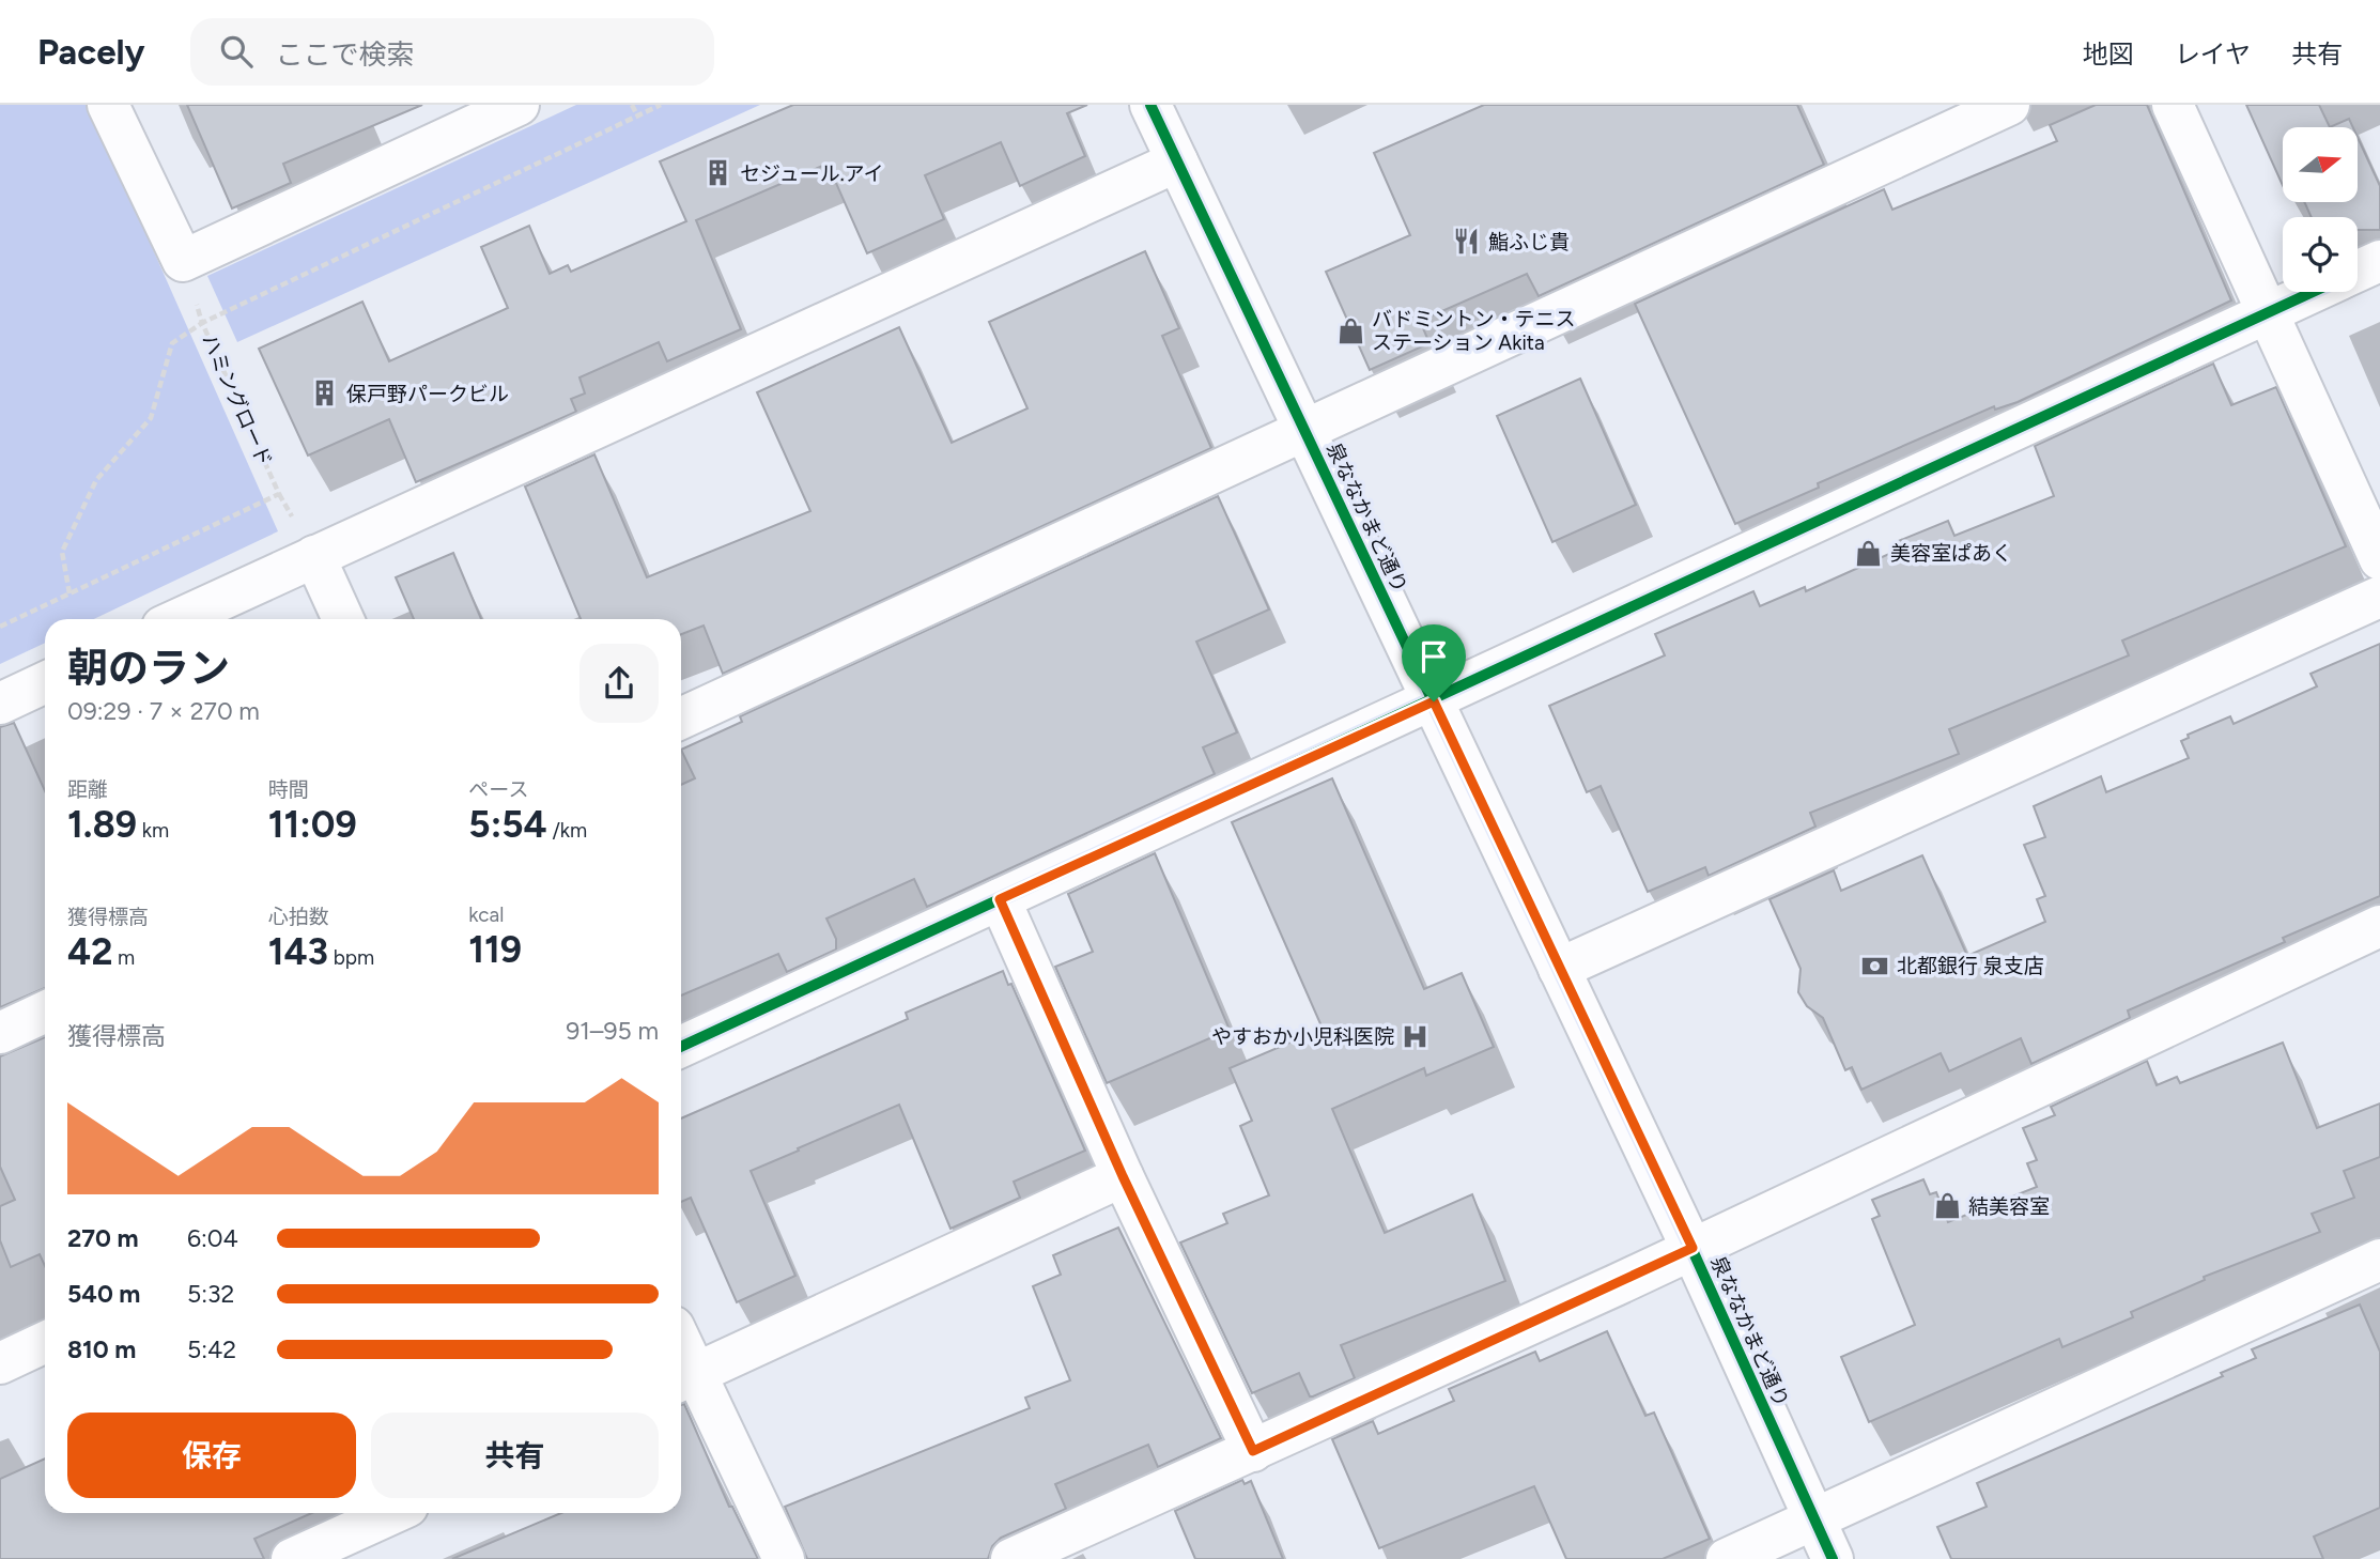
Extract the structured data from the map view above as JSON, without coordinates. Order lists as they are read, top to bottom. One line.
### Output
{"streets":{"street":["泉ななかまど通り"],"path":["ハミングロード"]},"places":{"building":["セジュール.アイ","保戸野パークビル"],"restaurant":["鮨ふじ貴"],"shop":["バドミントン・テニス ステーション Akita","美容室ぱあく","結美容室"],"bank":["北都銀行 泉支店"],"hospital":["やすおか小児科医院"]},"north":"right","page":{"header":"Pacely","search":"ここで検索","nav":["地図","レイヤ","共有"],"heading":["朝のラン","09:29 · 7 × 270 m"],"stats":[["距離","1.89 km"],["時間","11:09"],["ペース","5:54 /km"],["獲得標高","42 m"],["心拍数","143 bpm"],["kcal","119"]],"chart":["獲得標高","91–95 m"],"list":[{"name":"270 m","note":"6:04"},{"name":"540 m","note":"5:32"},{"name":"810 m","note":"5:42"}],"buttons":["保存","共有"]}}
